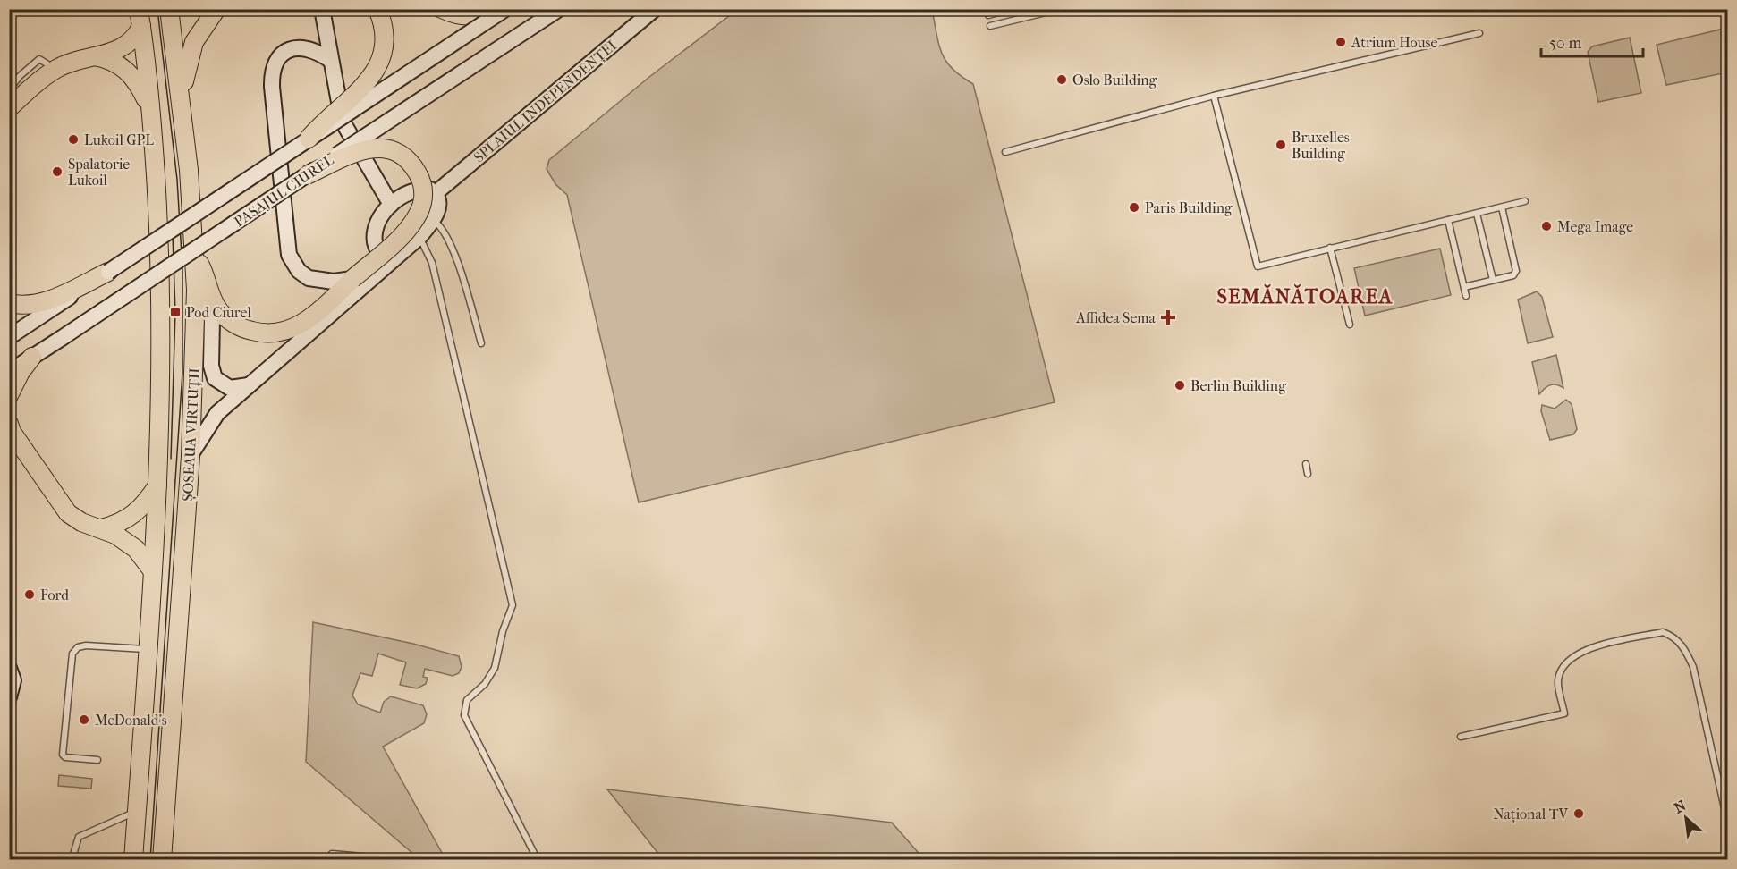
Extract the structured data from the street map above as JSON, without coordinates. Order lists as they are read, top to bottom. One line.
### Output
{"streets":{"main road":["SPLAIUL INDEPENDENȚEI","PASAJUL CIUREL","ȘOSEAUA VIRTUȚII"]},"districts":["SEMĂNĂTOAREA"],"places":{"other":["Atrium House","Oslo Building","Lukoil GPL","Bruxelles Building","Spalatorie Lukoil","Paris Building","Mega Image","Berlin Building","Ford","McDonald's","Național TV"],"transit":["Pod Ciurel"],"health":["Affidea Sema"]},"scale_bar":"50 m","north":"top left"}
